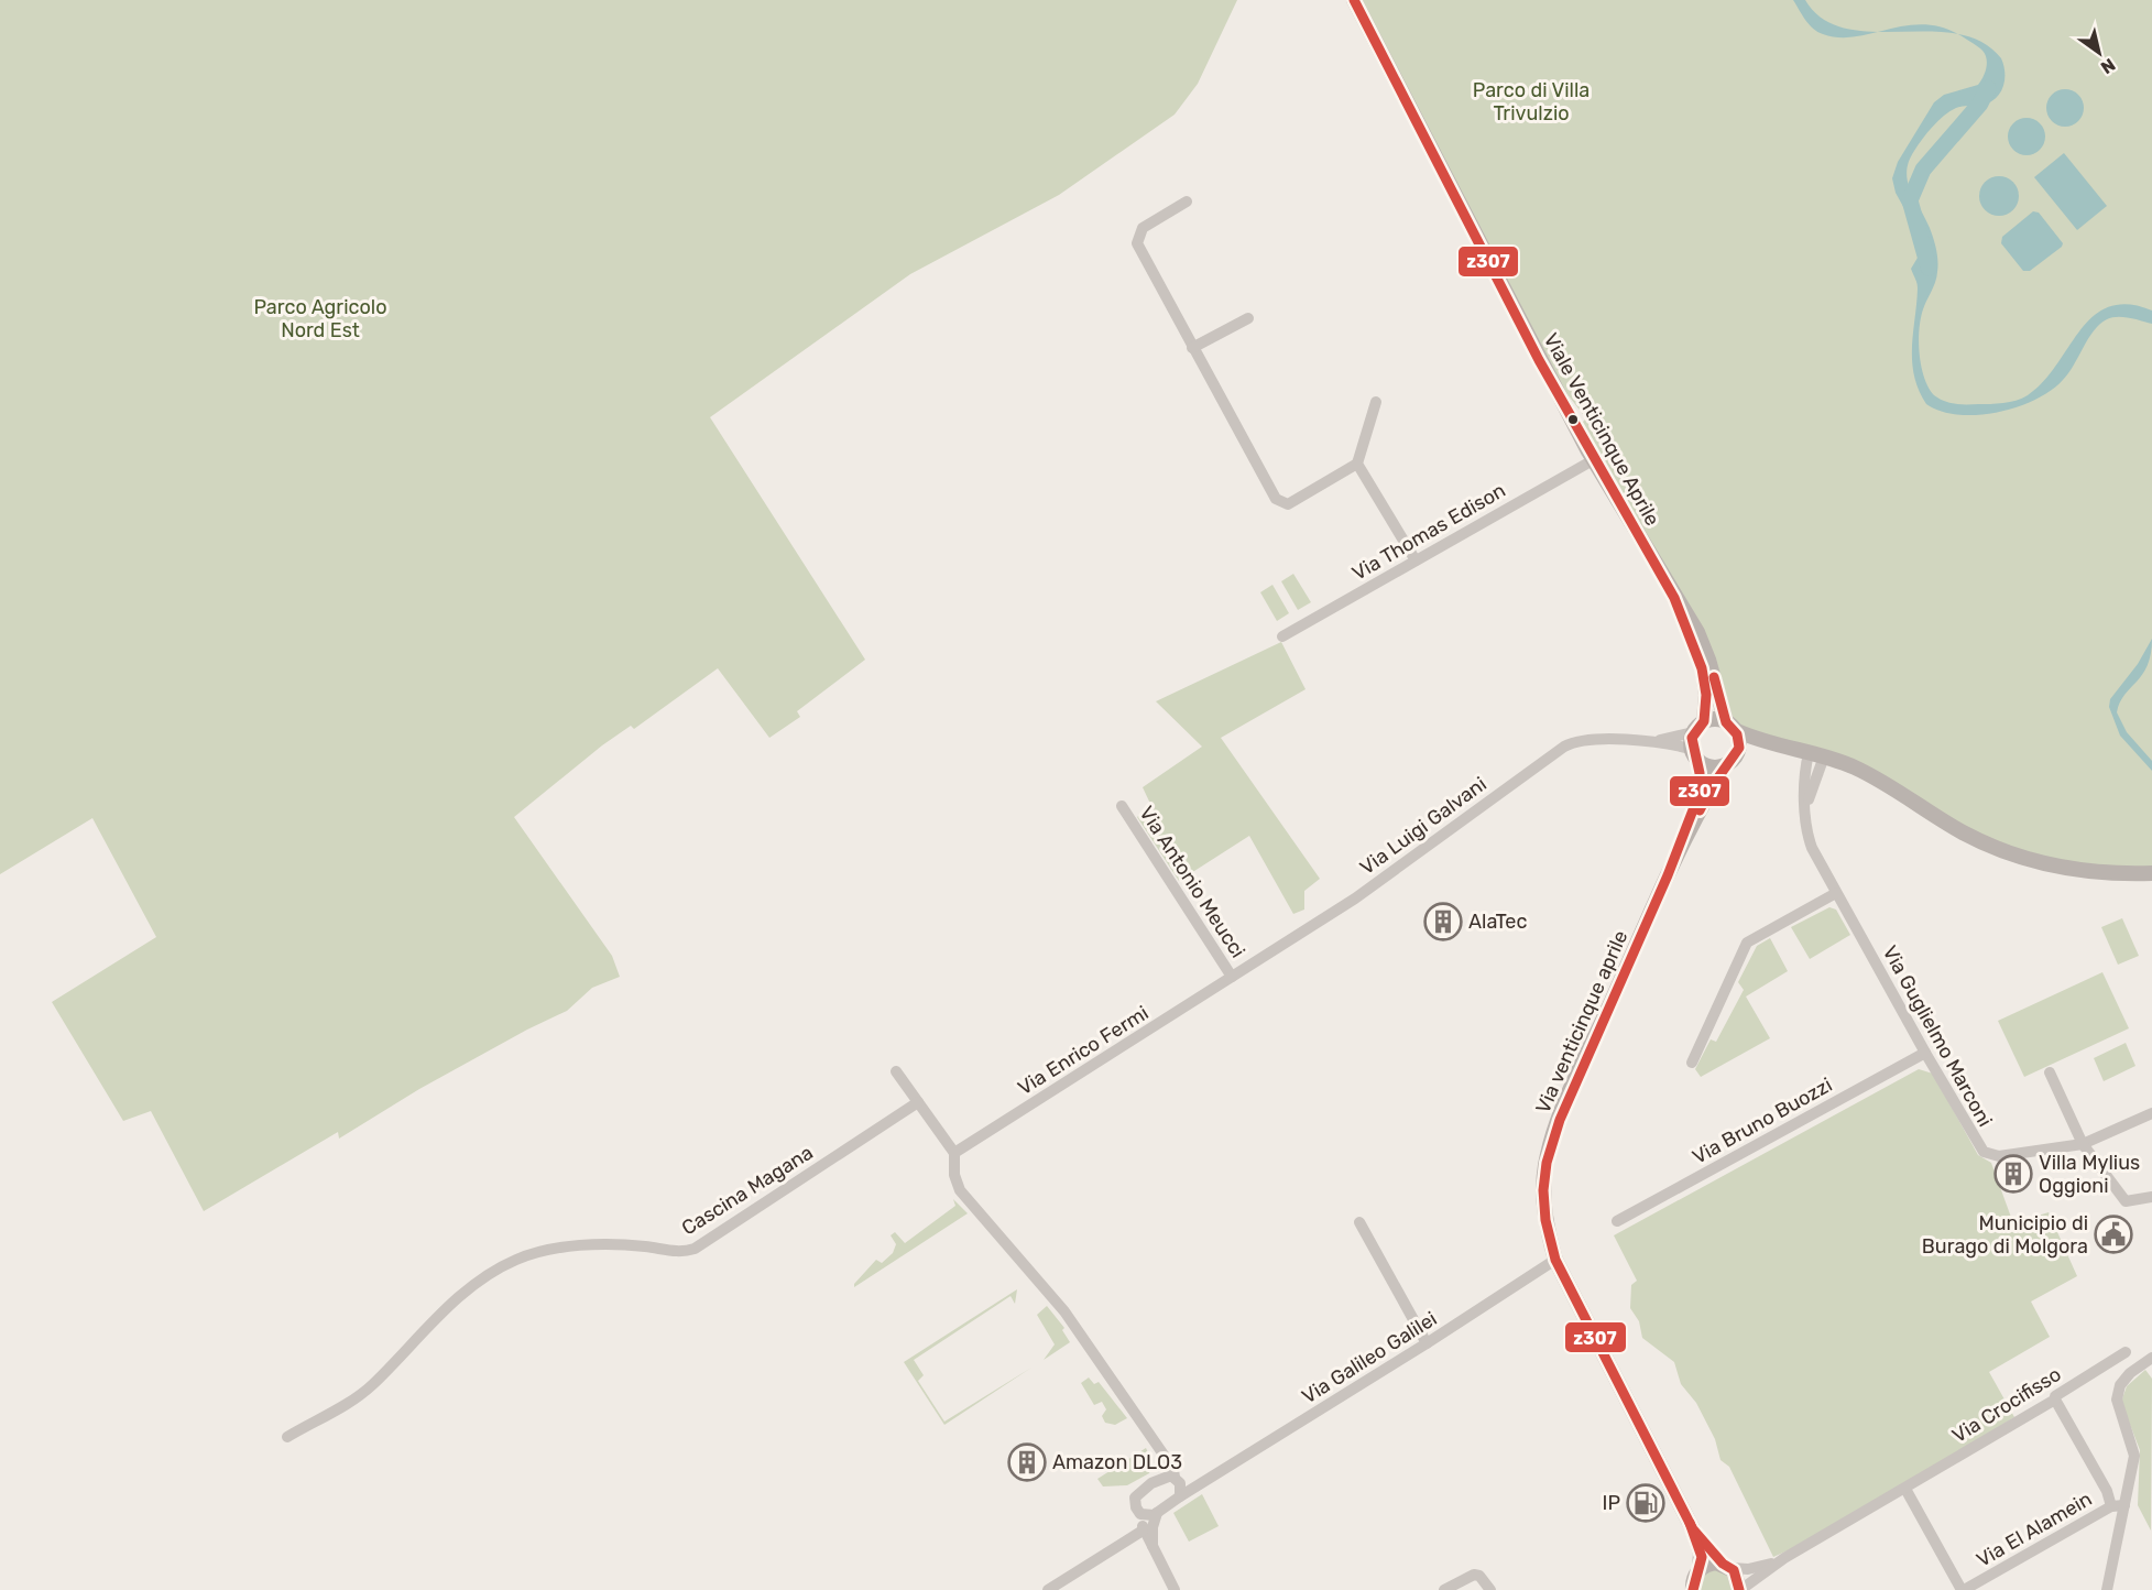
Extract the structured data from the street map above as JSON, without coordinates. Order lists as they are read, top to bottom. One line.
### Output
{"streets":{"street":["Viale Venticinque Aprile","Via Thomas Edison","Via Luigi Galvani","Via Antonio Meucci","Via venticinque aprile","Via Guglielmo Marconi","Via Enrico Fermi","Via Bruno Buozzi","Cascina Magana","Via Galileo Galilei","Via Crocifisso","Via El Alamein"]},"crossings":[["Viale Venticinque Aprile","Via Thomas Edison"],["Viale Venticinque Aprile","Via Luigi Galvani"],["Viale Venticinque Aprile","Via venticinque aprile"],["Via Luigi Galvani","Via Antonio Meucci"],["Via Luigi Galvani","Via venticinque aprile"],["Via Luigi Galvani","Via Enrico Fermi"],["Via Antonio Meucci","Via Enrico Fermi"],["Via venticinque aprile","Via Galileo Galilei"],["Via Guglielmo Marconi","Via Bruno Buozzi"]],"parks":["Parco di Villa Trivulzio","Parco Agricolo Nord Est"],"places":{"building":["AlaTec","Villa Mylius Oggioni","Amazon DLO3"],"public building":["Municipio di Burago di Molgora"],"fuel station":["IP"]},"lines":["transit line z307"],"north":"bottom right"}
